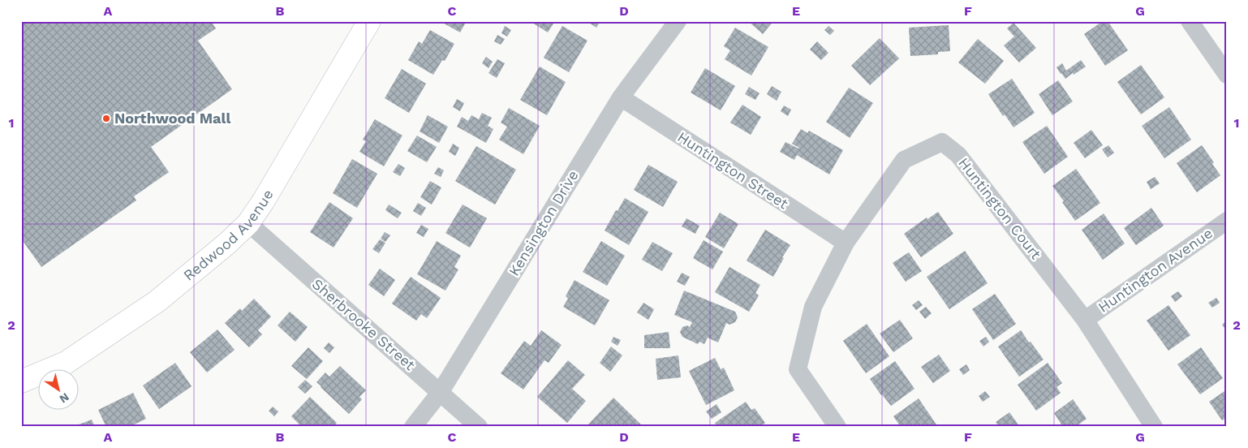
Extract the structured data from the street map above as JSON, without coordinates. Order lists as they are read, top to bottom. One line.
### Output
{"streets":{"street":["Huntington Street","Huntington Court","Kensington Drive","Redwood Avenue","Huntington Avenue","Sherbrooke Street"]},"crossings":[["Huntington Street","Huntington Court"],["Huntington Street","Kensington Drive"],["Huntington Court","Huntington Avenue"],["Kensington Drive","Sherbrooke Street"],["Redwood Avenue","Sherbrooke Street"]],"places":["Northwood Mall"],"north":"bottom right","grid":{"columns":["A","B","C","D","E","F","G"],"rows":["1","2"]}}
